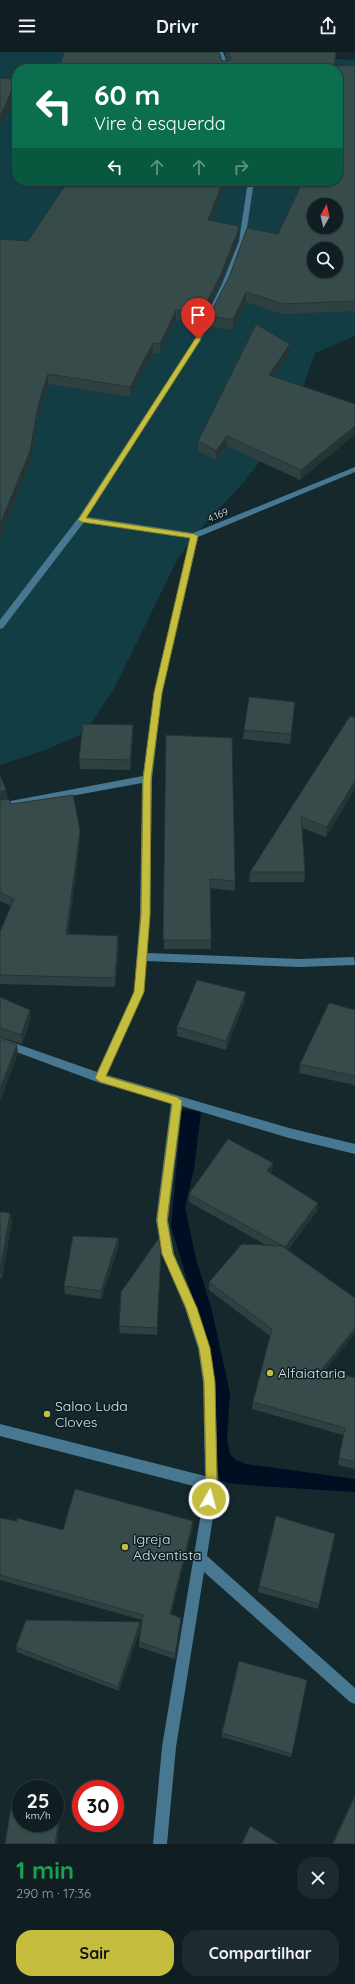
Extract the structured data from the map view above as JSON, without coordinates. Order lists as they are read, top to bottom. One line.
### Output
{"streets":{"street":["4.169"]},"places":["Alfaiataria","Salao Luda Cloves","Igreja Adventista"],"north":"top","page":{"header":"Drivr","turn":["60 m","Vire à esquerda"],"speed":"25 km/h","limit":"30","heading":["1 min","290 m · 17:36"],"buttons":["Sair","Compartilhar"]}}
